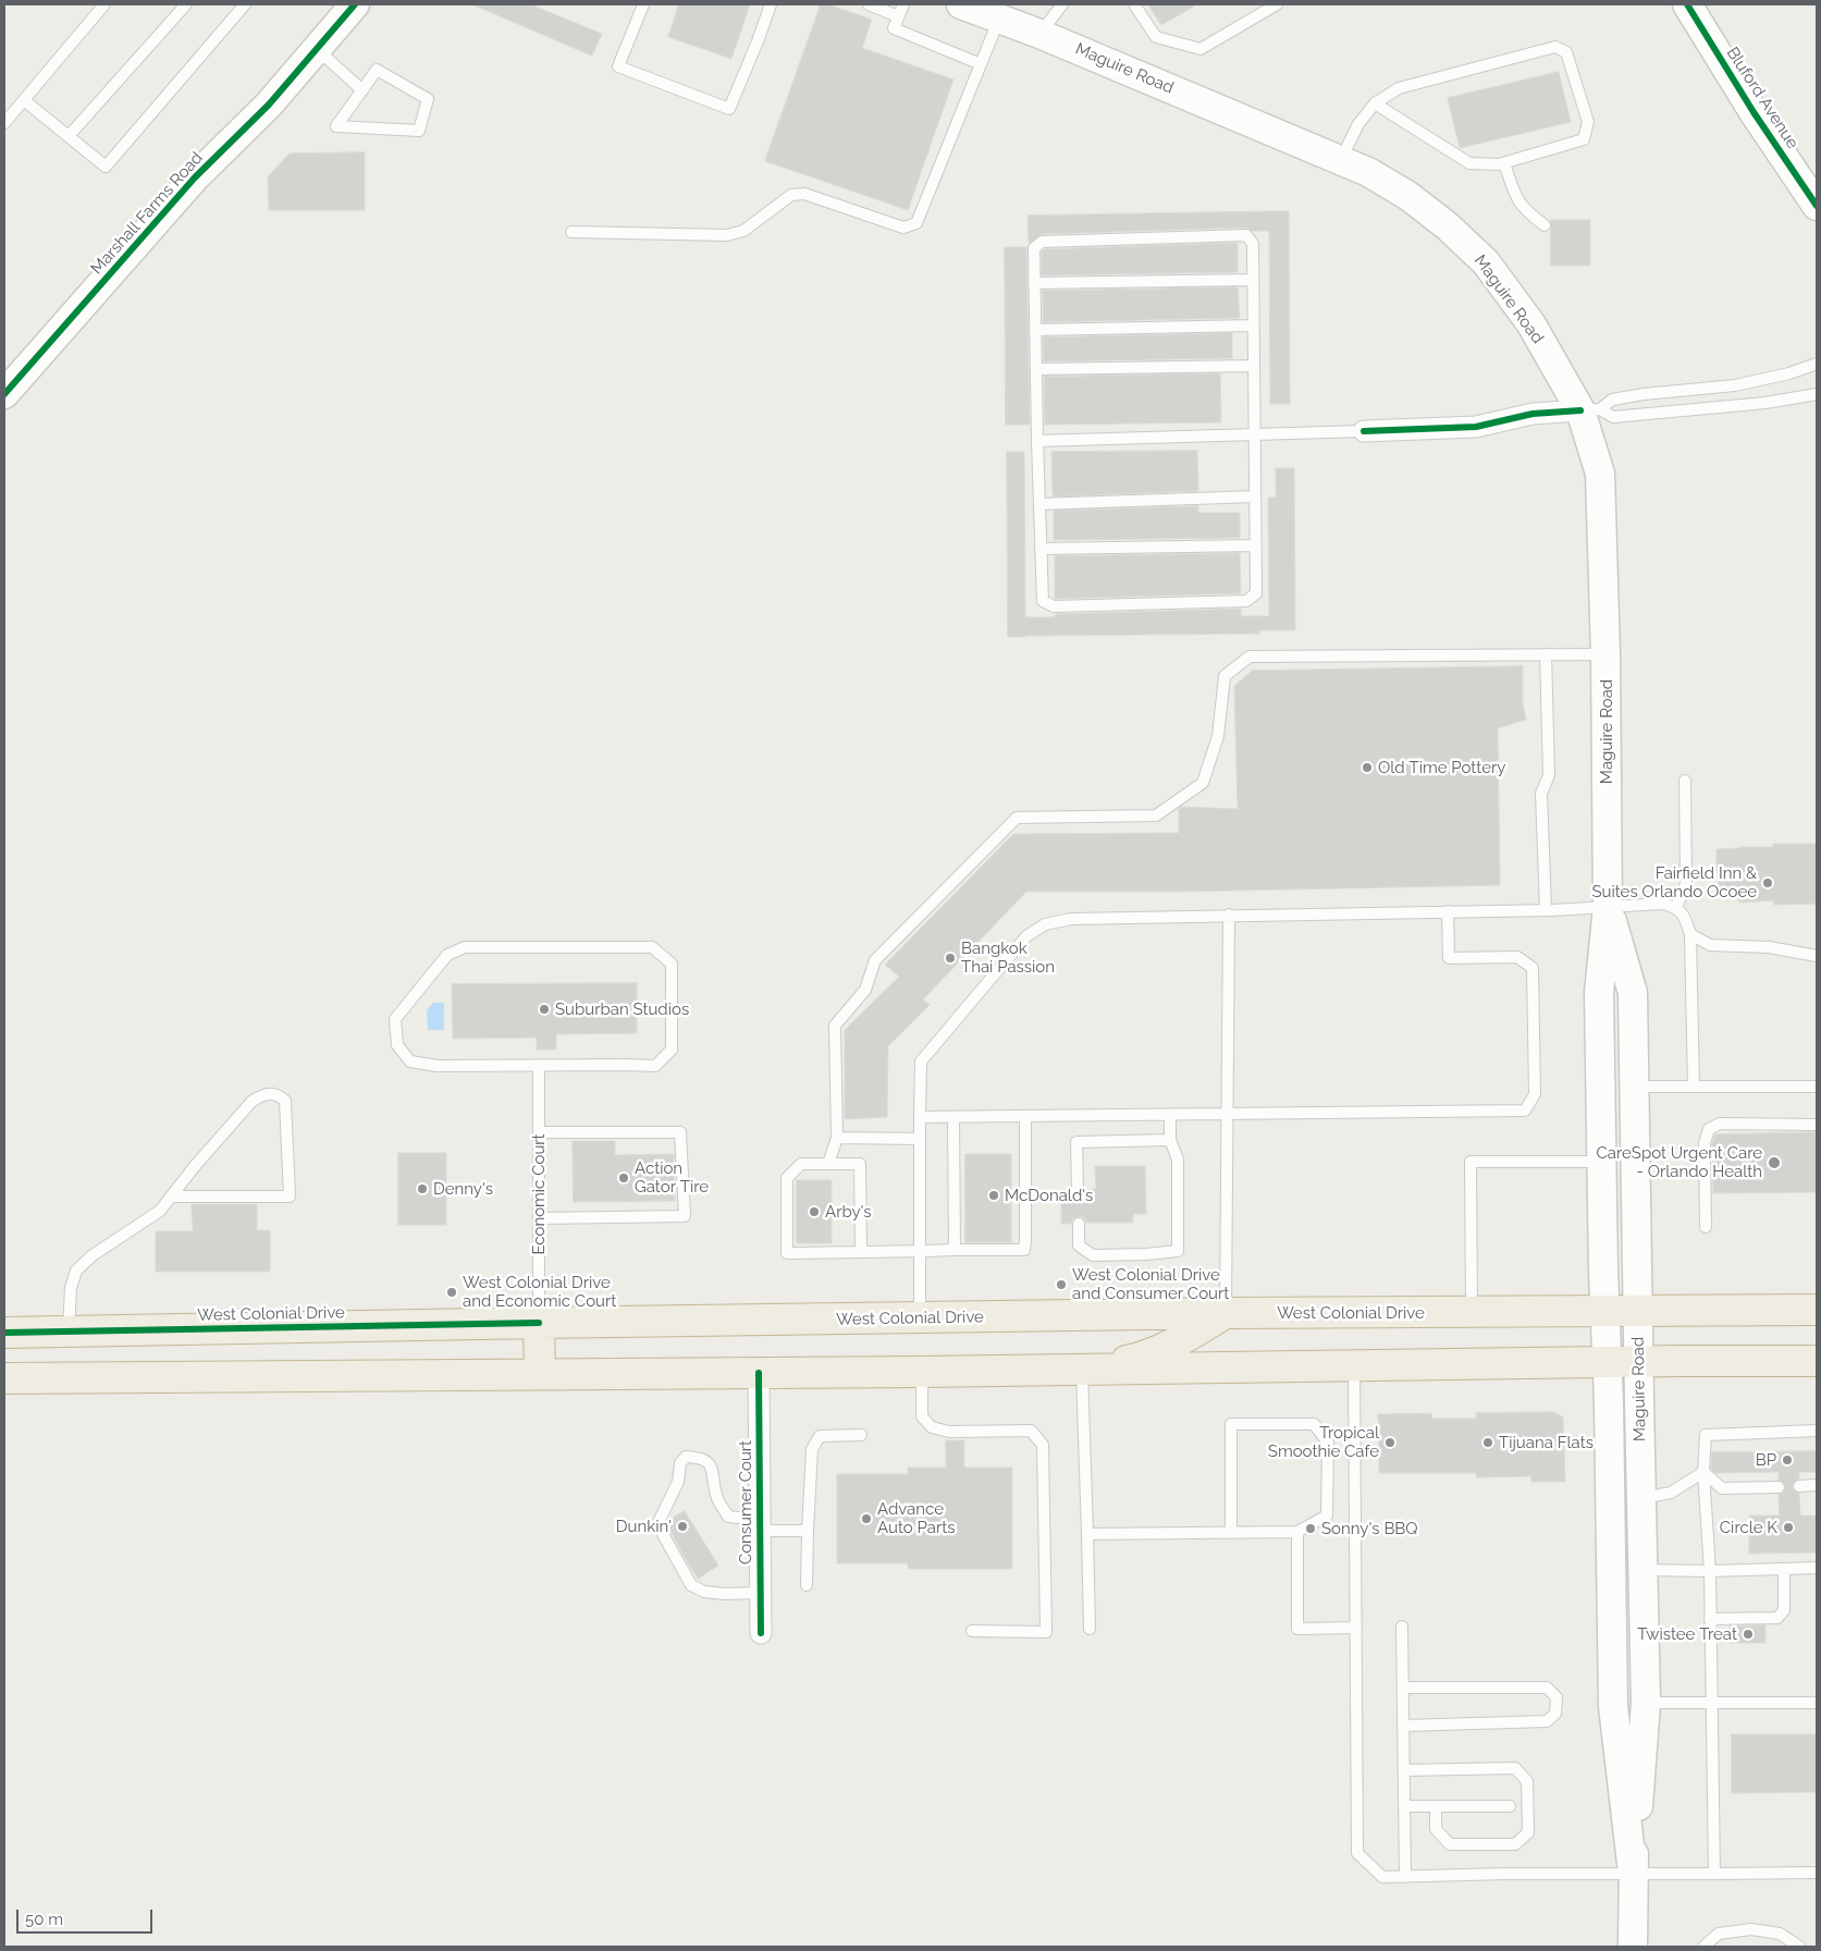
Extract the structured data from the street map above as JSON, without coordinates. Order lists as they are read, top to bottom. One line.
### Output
{"streets":{"highway":["West Colonial Drive"],"main road":["Maguire Road","Bluford Avenue","Marshall Farms Road"],"street":["Consumer Court"],"lane":["Economic Court"]},"crossings":[["Maguire Road","West Colonial Drive"],["Economic Court","West Colonial Drive"]],"places":["Old Time Pottery","Fairfield Inn & Suites Orlando Ocoee","Bangkok Thai Passion","Suburban Studios","CareSpot Urgent Care - Orlando Health","Action Gator Tire","Denny's","McDonald's","Arby's","West Colonial Drive and Consumer Court","West Colonial Drive and Economic Court","Tropical Smoothie Cafe","Tijuana Flats","BP","Advance Auto Parts","Dunkin'","Circle K","Sonny's BBQ","Twistee Treat"],"scale_bar":"50 m"}
